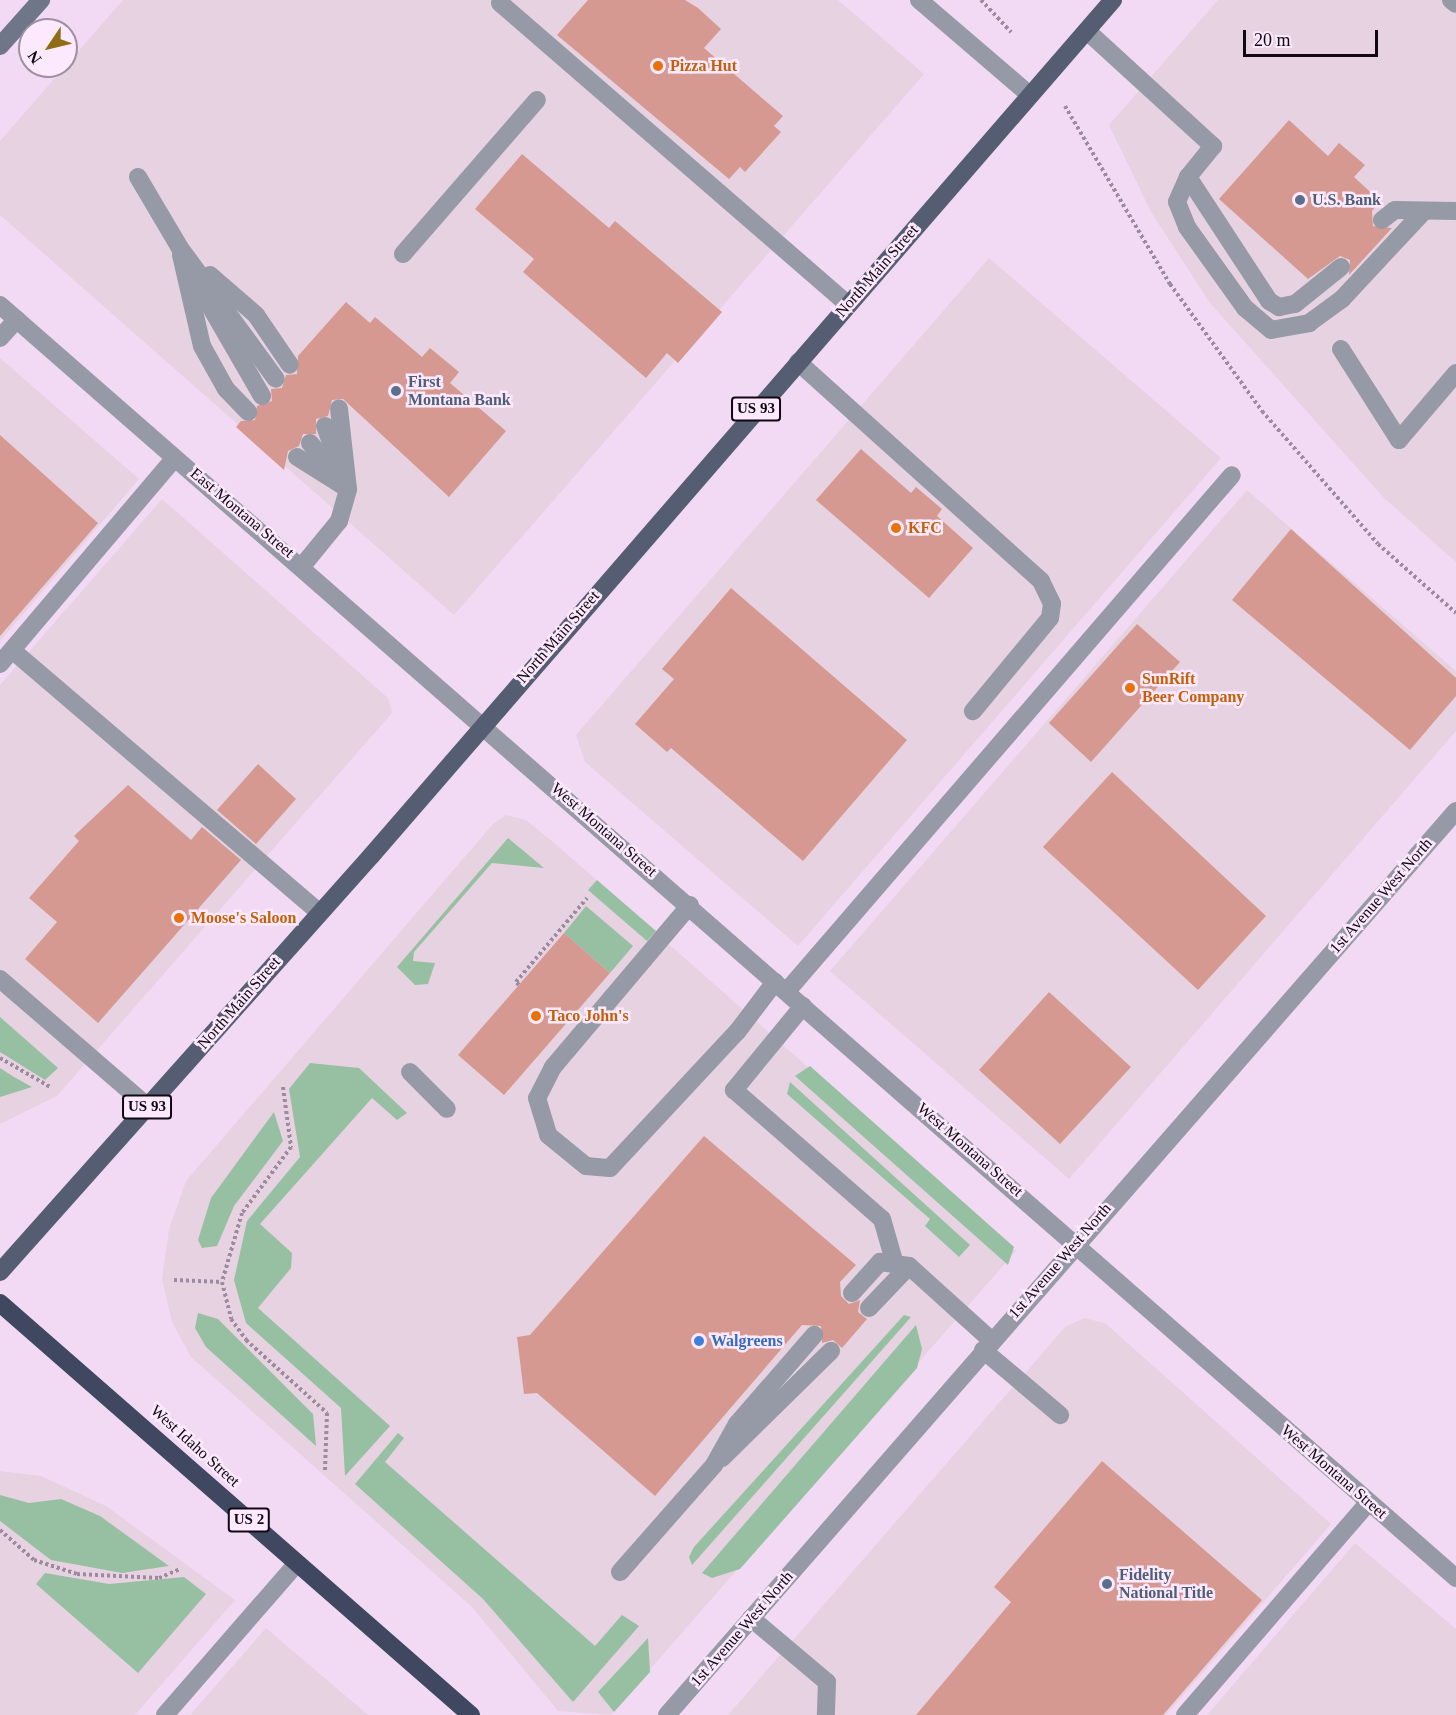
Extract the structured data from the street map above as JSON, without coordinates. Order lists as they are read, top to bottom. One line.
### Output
{"streets":{"highway":["West Idaho Street","US 2"],"main road":["North Main Street","US 93"],"street":["East Montana Street","West Montana Street","1st Avenue West North"]},"crossings":[["North Main Street","East Montana Street"],["North Main Street","West Montana Street"],["East Montana Street","West Montana Street"],["West Montana Street","1st Avenue West North"]],"places":["Pizza Hut","U.S. Bank","First Montana Bank","KFC","SunRift Beer Company","Moose's Saloon","Taco John's","Walgreens","Fidelity National Title"],"scale_bar":"20 m","north":"bottom left"}
